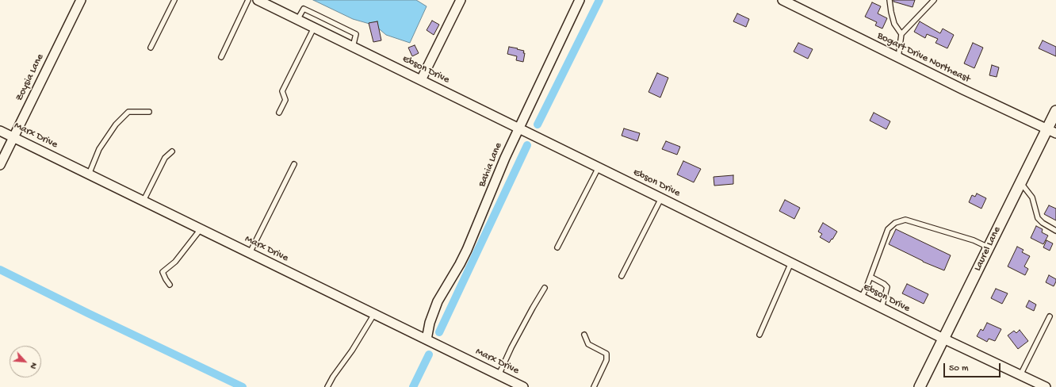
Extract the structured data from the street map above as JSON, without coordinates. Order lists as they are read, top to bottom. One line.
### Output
{"streets":{"street":["Bogart Drive Northeast","Ebson Drive","Zoysia Lane","Marx Drive","Bahia Lane","Laurel Lane"]},"crossings":[["Bogart Drive Northeast","Laurel Lane"],["Ebson Drive","Bahia Lane"],["Ebson Drive","Laurel Lane"],["Zoysia Lane","Marx Drive"],["Marx Drive","Bahia Lane"]],"scale_bar":"50 m","north":"bottom right"}
